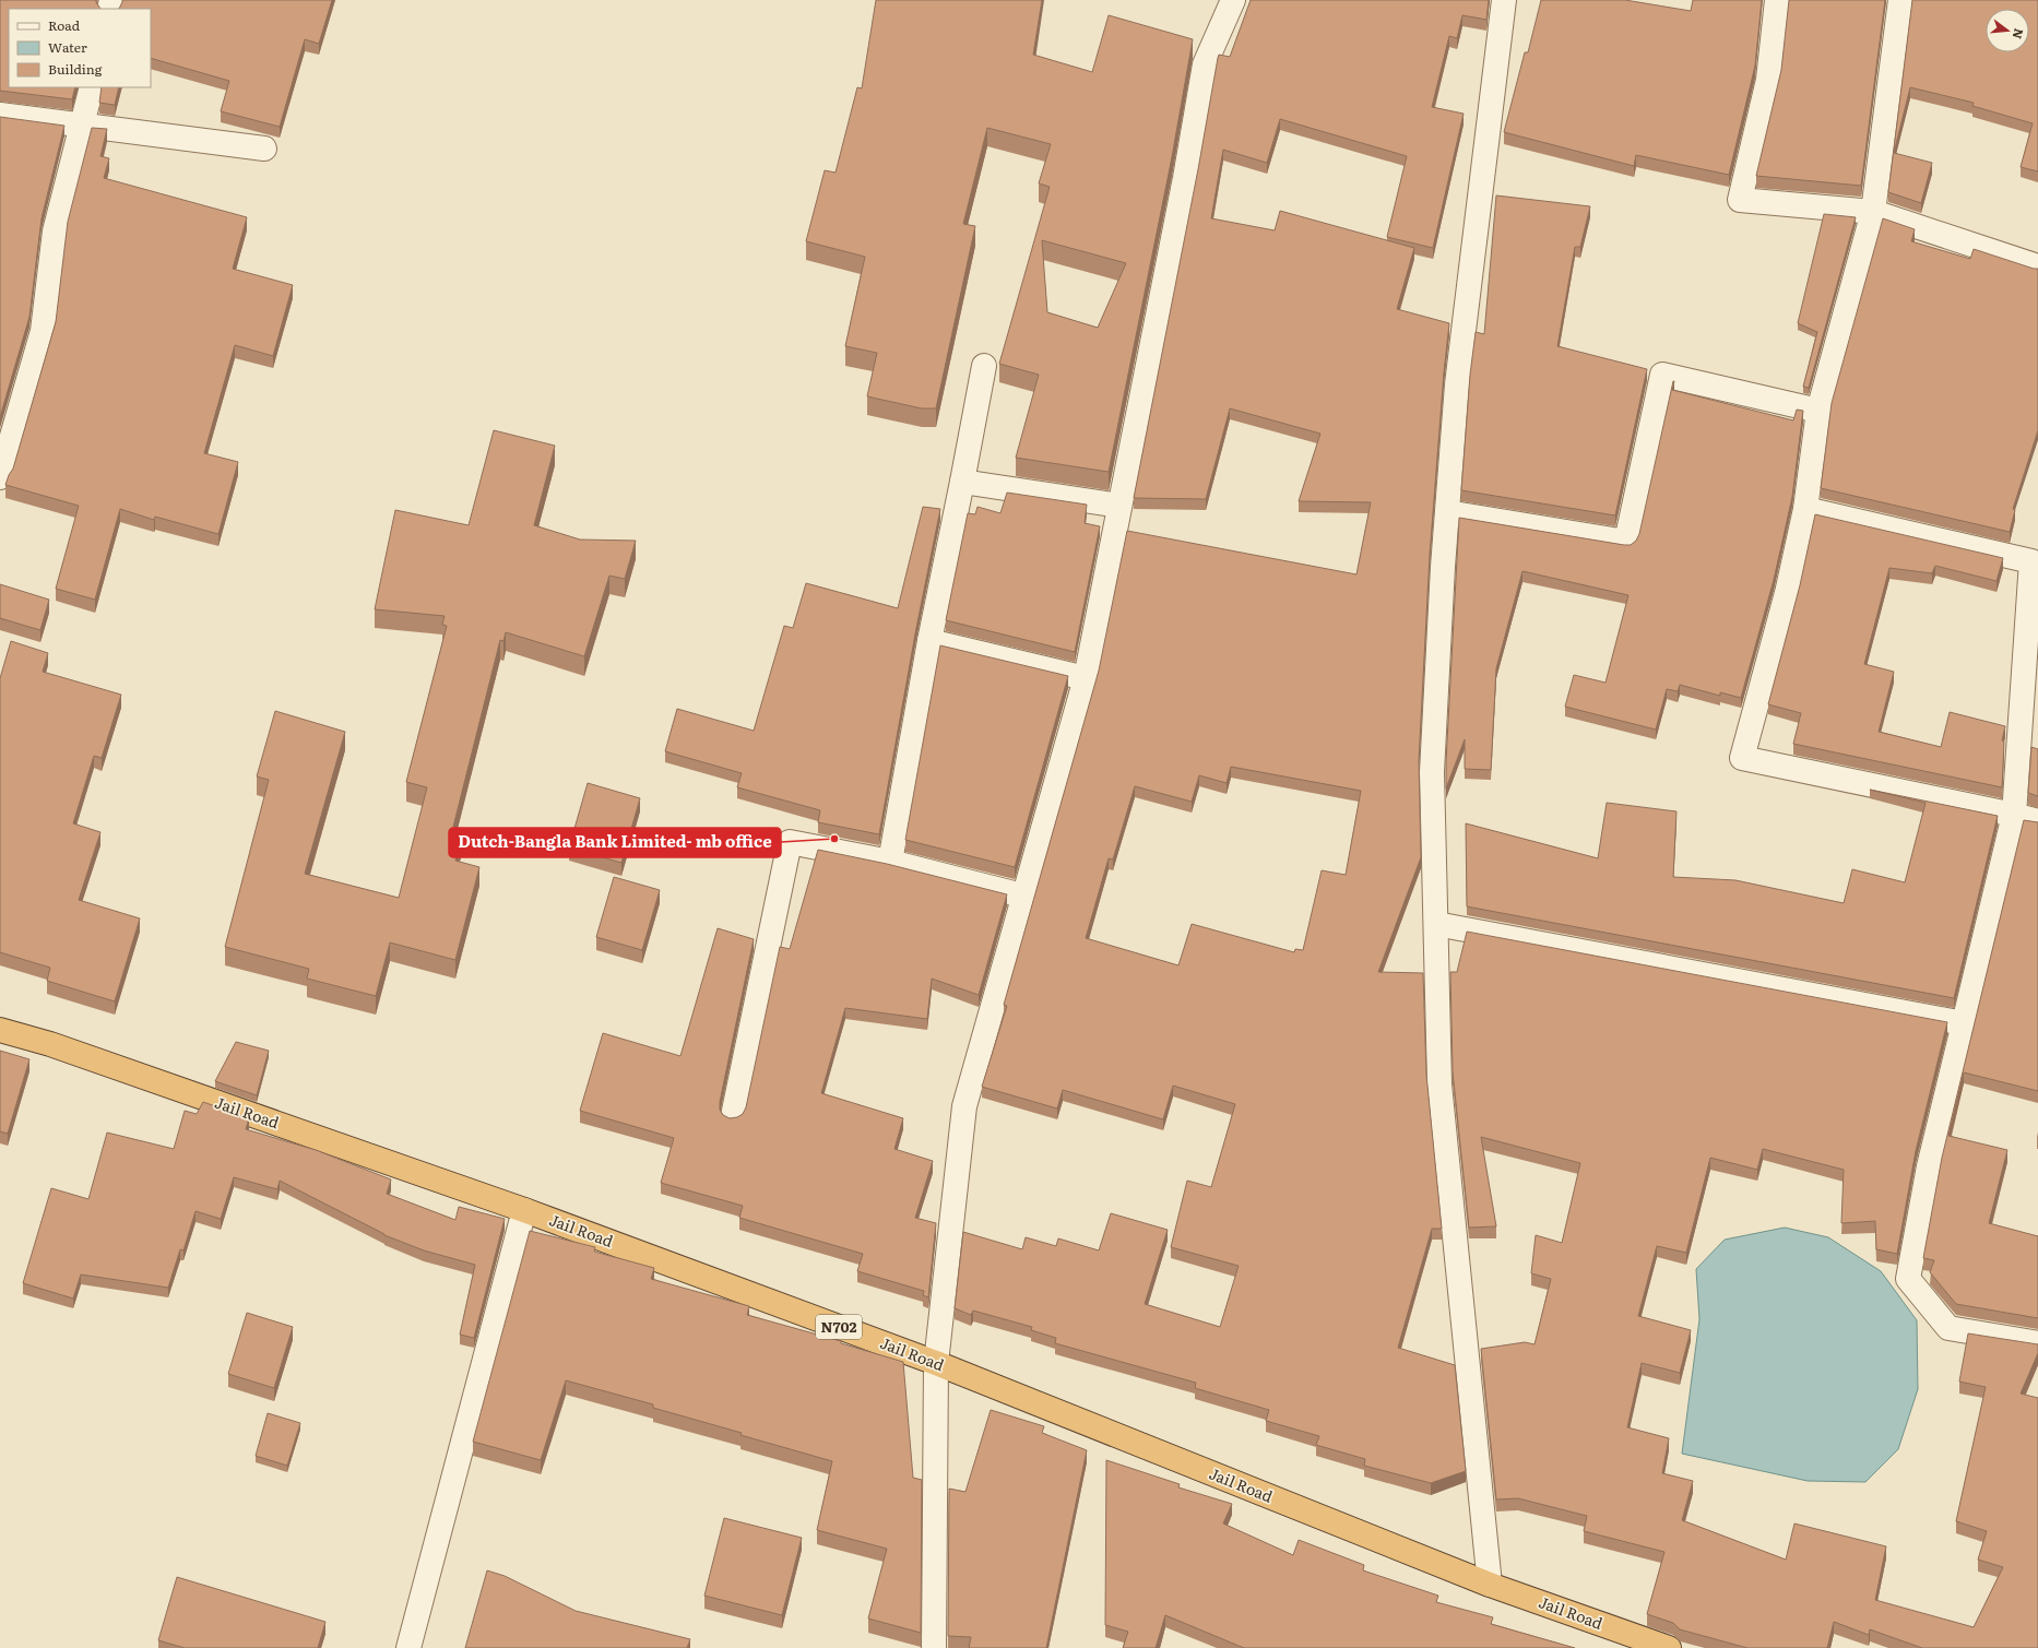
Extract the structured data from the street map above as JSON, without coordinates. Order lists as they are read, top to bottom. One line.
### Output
{"streets":{"highway":["Jail Road","N702"]},"places":["Dutch-Bangla Bank Limited- mb office"],"legend":["Road","Water","Building"],"north":"right"}
